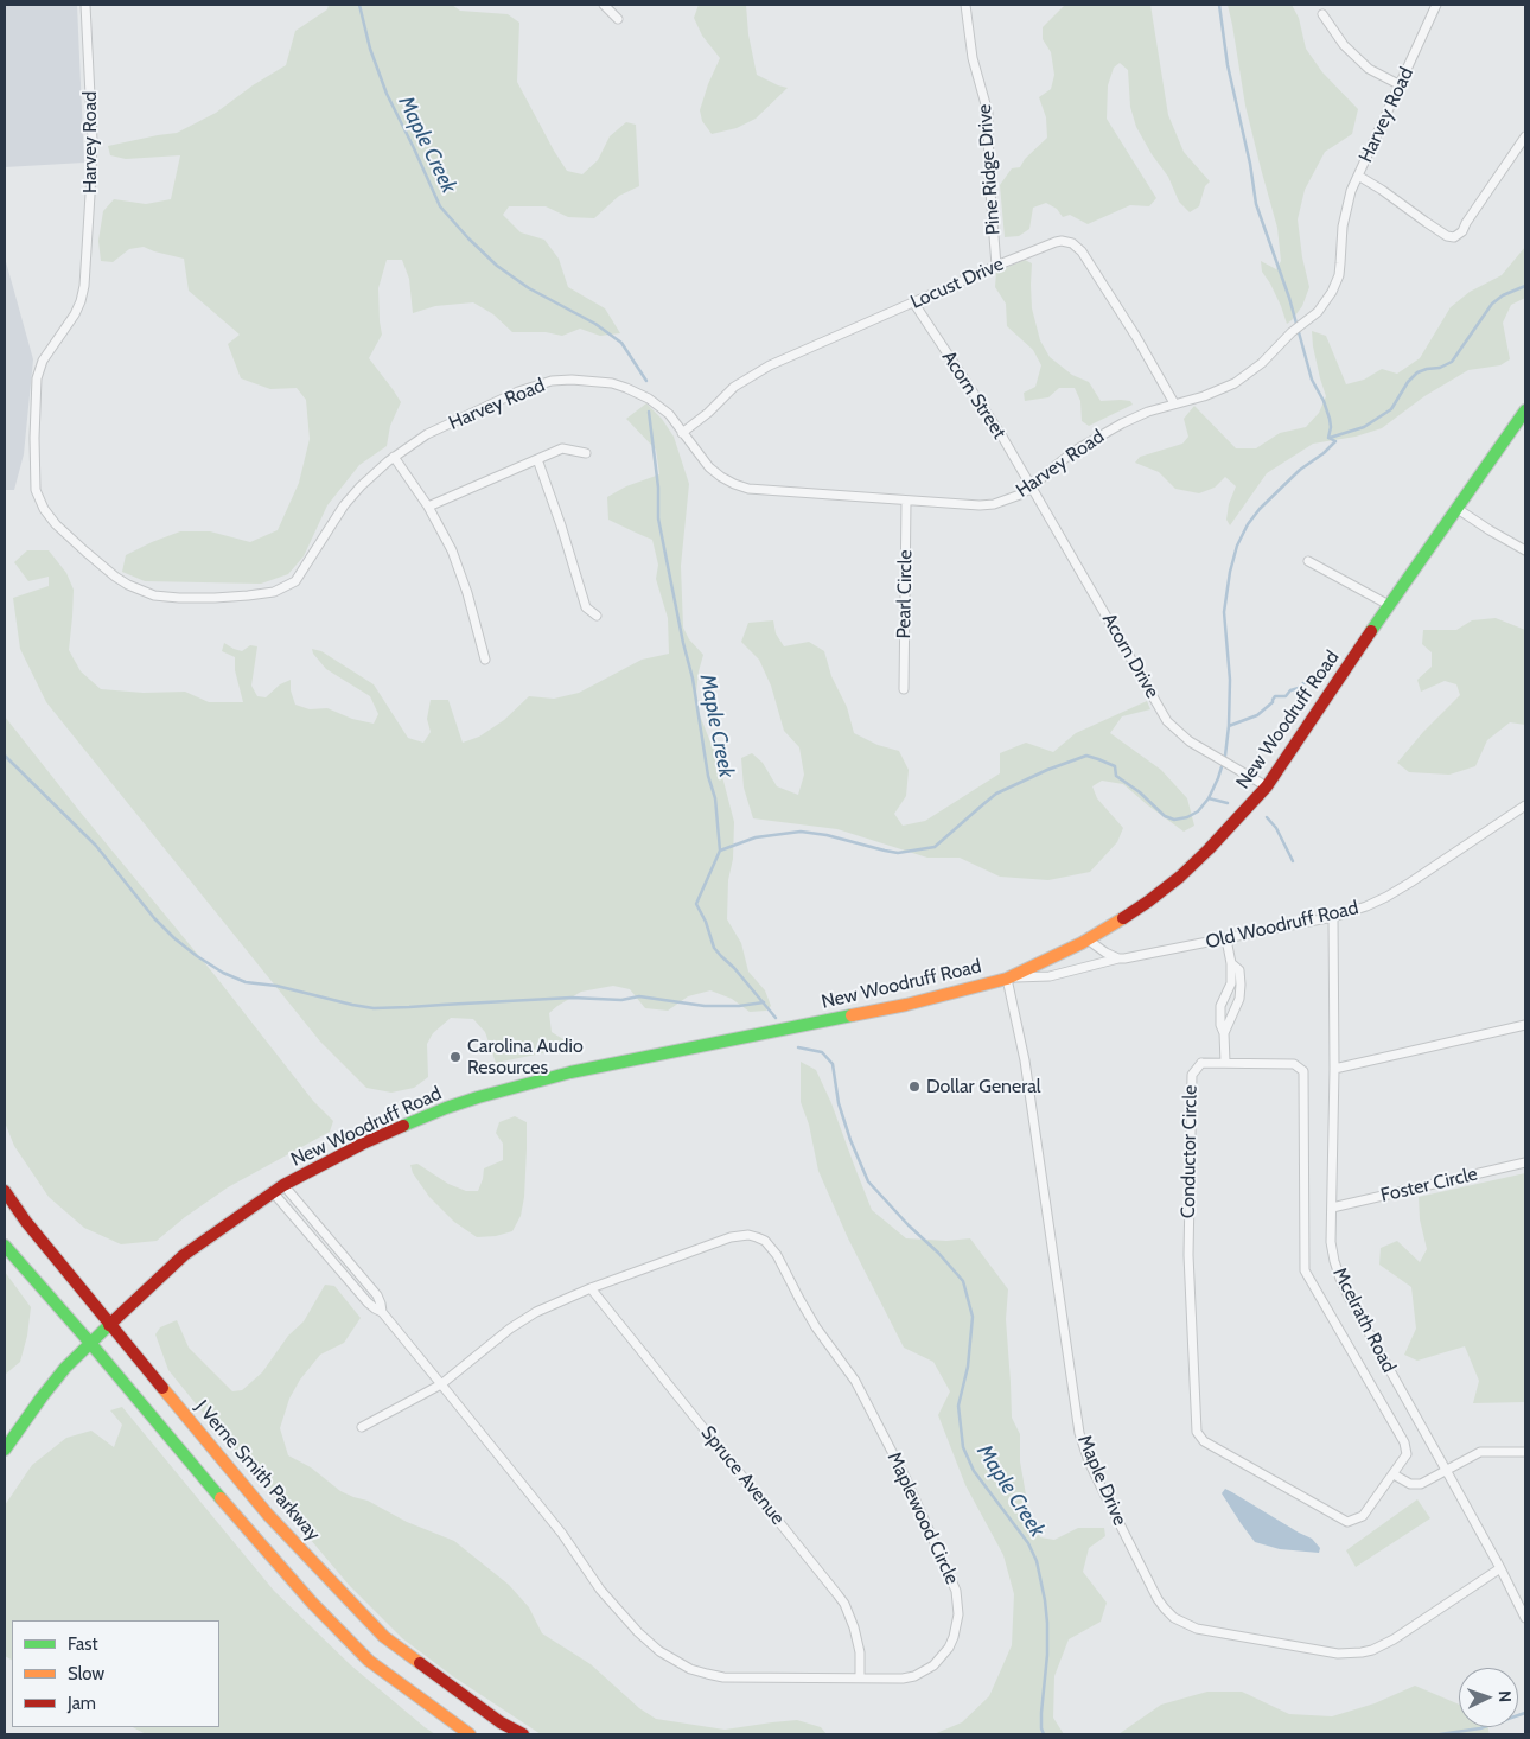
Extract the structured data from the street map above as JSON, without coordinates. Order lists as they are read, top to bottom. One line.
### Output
{"streets":{"main road":["New Woodruff Road","J Verne Smith Parkway"],"street":["Harvey Road","Pine Ridge Drive","Locust Drive","Acorn Street","Pearl Circle","Acorn Drive","Old Woodruff Road","Conductor Circle","Foster Circle","Mcelrath Road","Spruce Avenue","Maple Drive","Maplewood Circle"]},"crossings":[["Harvey Road","Locust Drive"],["Harvey Road","Acorn Street"],["Harvey Road","Pearl Circle"],["Harvey Road","Acorn Drive"],["Pine Ridge Drive","Locust Drive"],["Locust Drive","Acorn Street"],["Acorn Street","Acorn Drive"],["Acorn Drive","New Woodruff Road"],["New Woodruff Road","Old Woodruff Road"],["New Woodruff Road","J Verne Smith Parkway"],["New Woodruff Road","Maple Drive"],["New Woodruff Road","Maplewood Circle"],["Old Woodruff Road","Mcelrath Road"],["Old Woodruff Road","Maple Drive"],["Foster Circle","Mcelrath Road"],["Mcelrath Road","Maple Drive"],["Spruce Avenue","Maplewood Circle"]],"water":["Maple Creek"],"places":["Carolina Audio Resources","Dollar General"],"legend":["Fast","Slow","Jam"],"north":"right"}
